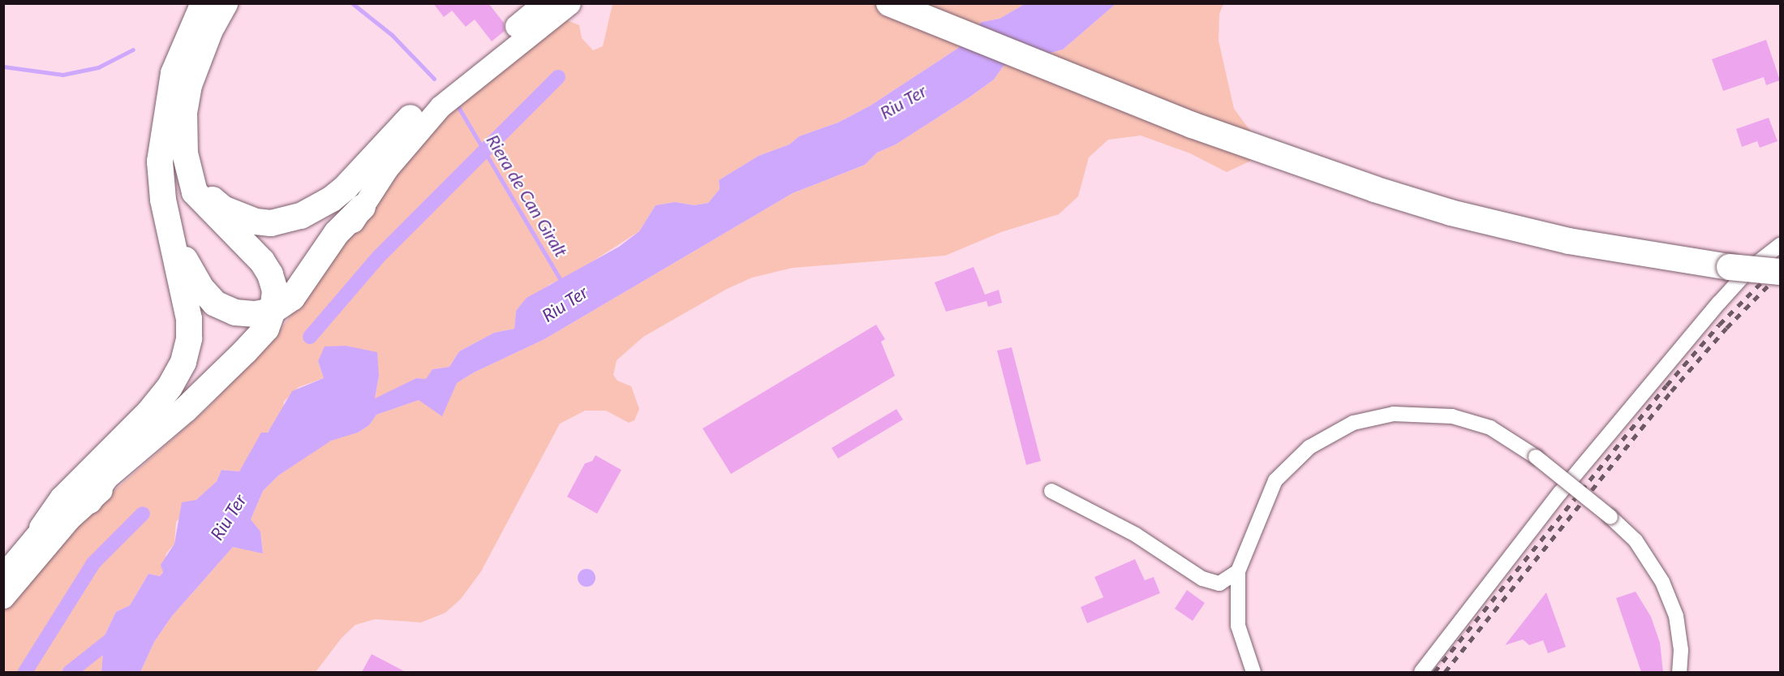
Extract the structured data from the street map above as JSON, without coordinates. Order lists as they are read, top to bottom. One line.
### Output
{"water":["Riu Ter","Riera de Can Giralt"]}
